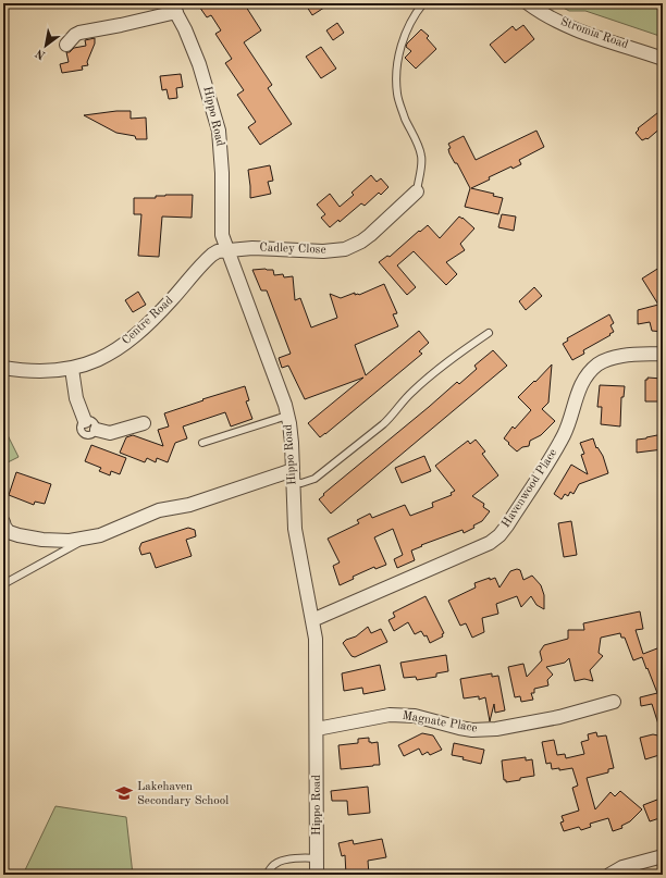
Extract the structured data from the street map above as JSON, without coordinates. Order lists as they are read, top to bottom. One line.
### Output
{"streets":{"street":["Stromia Road","Hippo Road","Cadley Close","Centre Road","Havenwood Place","Magnate Place"]},"crossings":[["Hippo Road","Cadley Close"],["Hippo Road","Centre Road"],["Hippo Road","Havenwood Place"],["Hippo Road","Magnate Place"],["Cadley Close","Centre Road"]],"places":{"school or university":["Lakehaven Secondary School"]},"north":"bottom left"}
